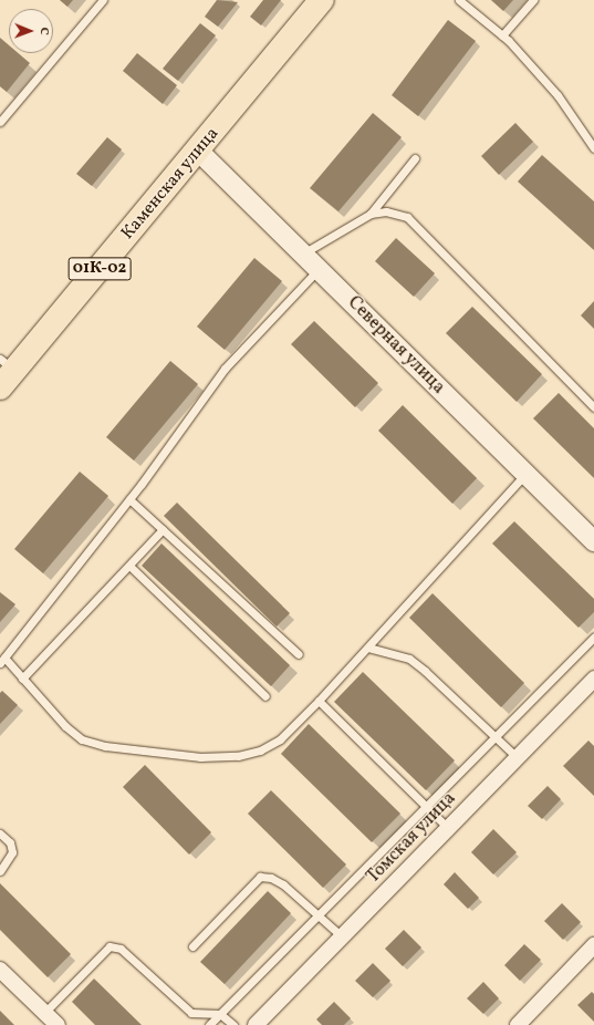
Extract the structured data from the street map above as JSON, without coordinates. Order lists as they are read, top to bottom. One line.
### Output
{"streets":{"main road":["Каменская улица","01К-02"],"street":["Северная улица","Томская улица"]},"crossings":[["Каменская улица","Северная улица"]],"north":"right"}
